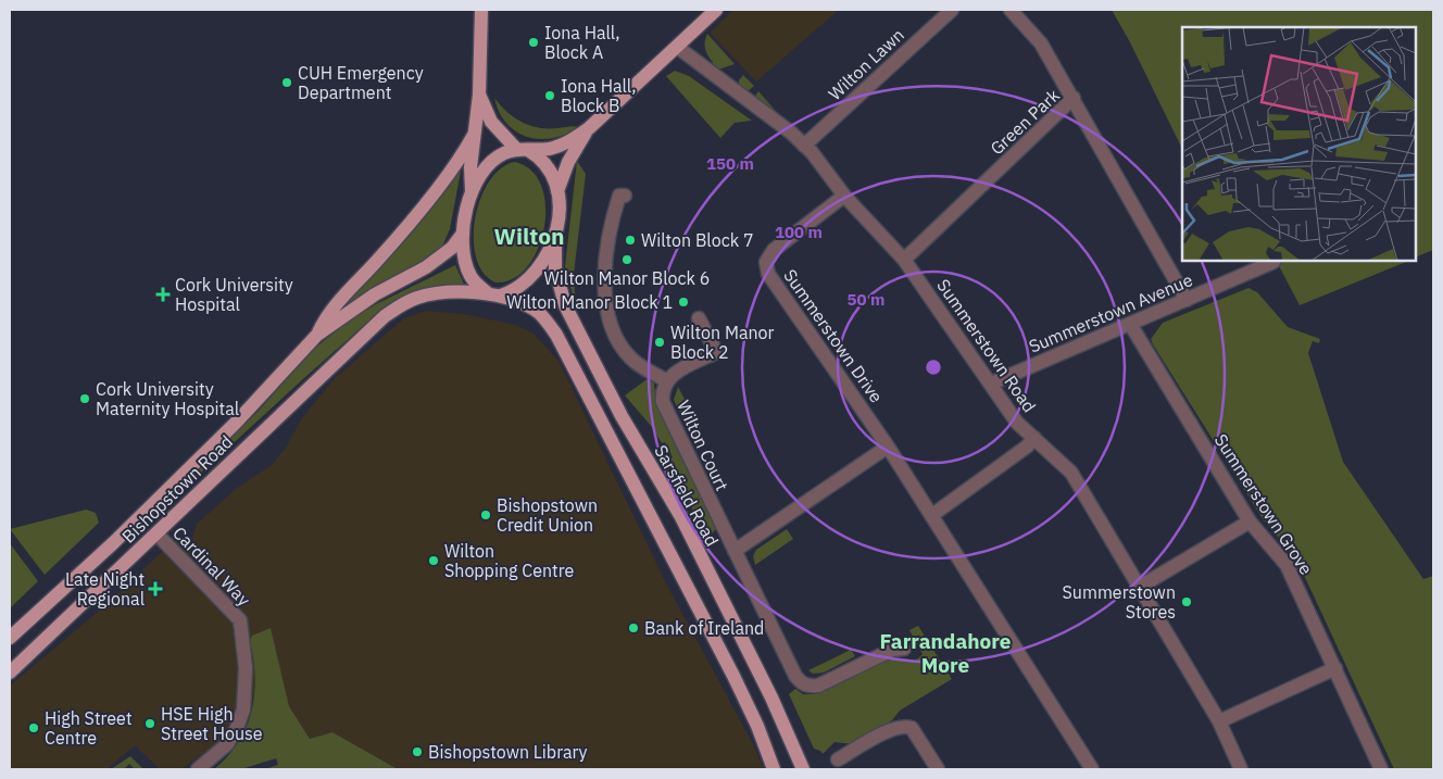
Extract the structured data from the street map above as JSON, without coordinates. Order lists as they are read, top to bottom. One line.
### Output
{"streets":{"main road":["Bishopstown Road","Sarsfield Road"],"street":["Wilton Lawn","Green Park","Summerstown Avenue","Summerstown Drive","Summerstown Road","Wilton Court","Summerstown Grove","Cardinal Way"]},"crossings":[["Wilton Lawn","Summerstown Road"],["Green Park","Summerstown Avenue"],["Green Park","Summerstown Road"],["Summerstown Avenue","Summerstown Road"],["Summerstown Avenue","Summerstown Grove"],["Summerstown Drive","Summerstown Road"],["Bishopstown Road","Sarsfield Road"],["Bishopstown Road","Cardinal Way"]],"districts":["Wilton","Farrandahore More"],"places":{"other":["Iona Hall, Block A","CUH Emergency Department","Iona Hall, Block B","Wilton Block 7","Wilton Manor Block 6","Wilton Manor Block 1","Wilton Manor Block 2","Cork University Maternity Hospital","Bishopstown Credit Union","Wilton Shopping Centre","Summerstown Stores","Bank of Ireland","HSE High Street House","High Street Centre","Bishopstown Library"],"health":["Cork University Hospital","Late Night Regional"]},"rings":["150 m","100 m","50 m"]}
